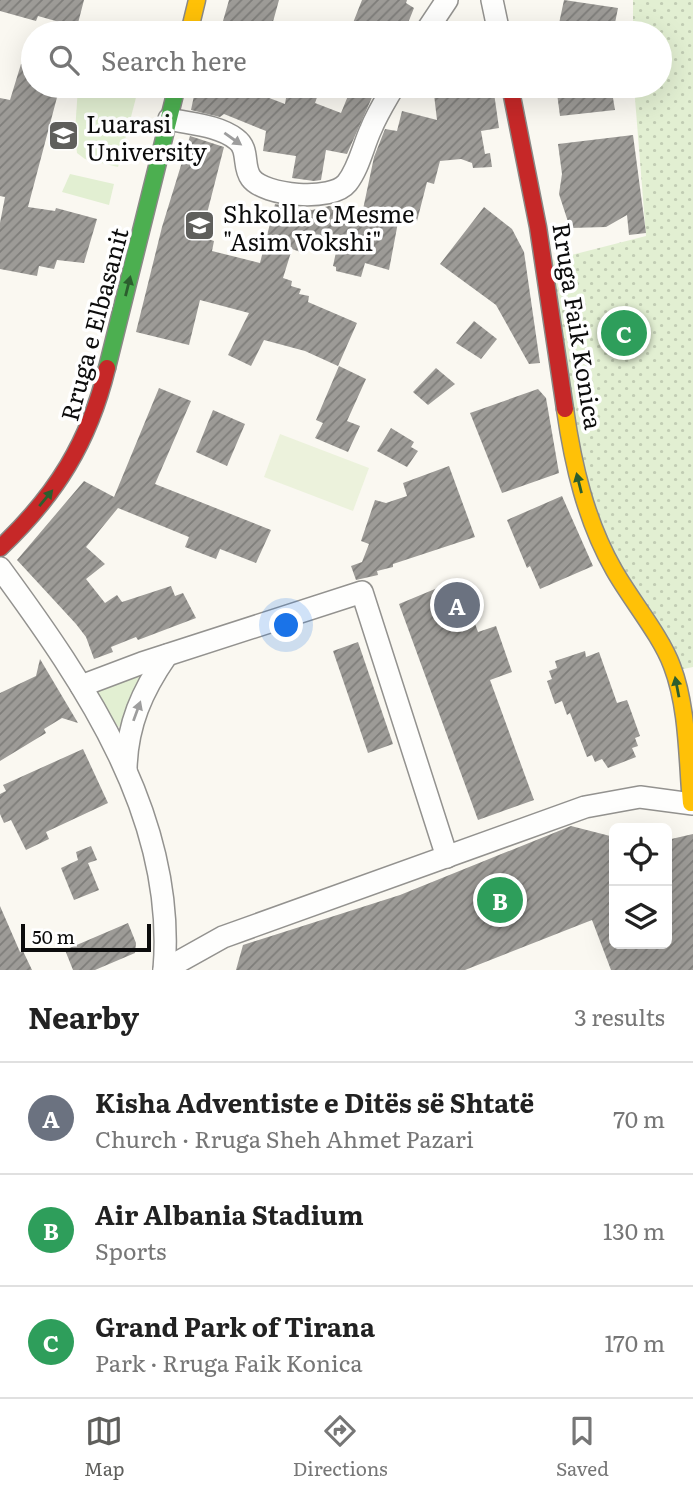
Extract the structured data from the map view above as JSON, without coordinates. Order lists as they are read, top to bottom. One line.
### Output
{"streets":{"street":["Rruga e Elbasanit","Rruga Faik Konica"]},"one_way":["Rruga Faik Konica"],"places":{"school or university":["Luarasi University","Shkolla e Mesme \"Asim Vokshi\""]},"scale_bar":"50 m","page":{"search":"Search here","pins":["C","A","B"],"scale":"50 m","heading":["Nearby","3 results"],"list":[{"mark":"A","name":"Kisha Adventiste e Ditës së Shtatë","note":"Church · Rruga Sheh Ahmet Pazari","value":"70 m"},{"mark":"B","name":"Air Albania Stadium","note":"Sports","value":"130 m"},{"mark":"C","name":"Grand Park of Tirana","note":"Park · Rruga Faik Konica","value":"170 m"}],"nav":["Map","Directions","Saved"]}}
